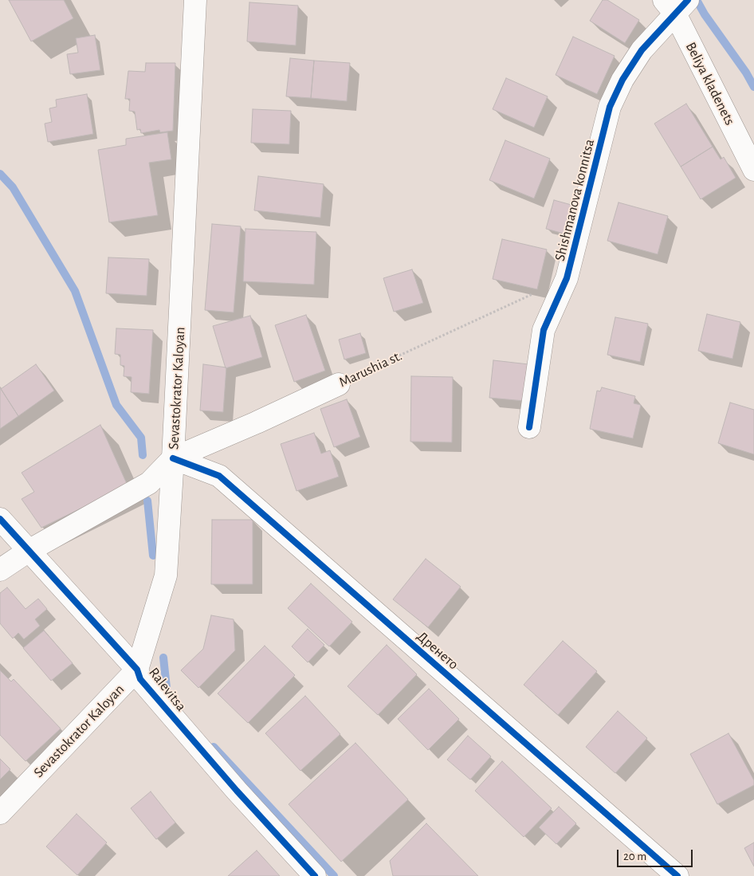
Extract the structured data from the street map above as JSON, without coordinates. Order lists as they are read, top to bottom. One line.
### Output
{"streets":{"street":["Beliya kladenets","Shishmanova konnitsa","Marushia st.","Sevastokrator Kaloyan","Дренето","Ralevitsa"]},"crossings":[["Beliya kladenets","Shishmanova konnitsa"],["Shishmanova konnitsa","Marushia st."],["Marushia st.","Sevastokrator Kaloyan"],["Marushia st.","Дренето"],["Sevastokrator Kaloyan","Дренето"],["Sevastokrator Kaloyan","Ralevitsa"]],"scale_bar":"20 m"}
